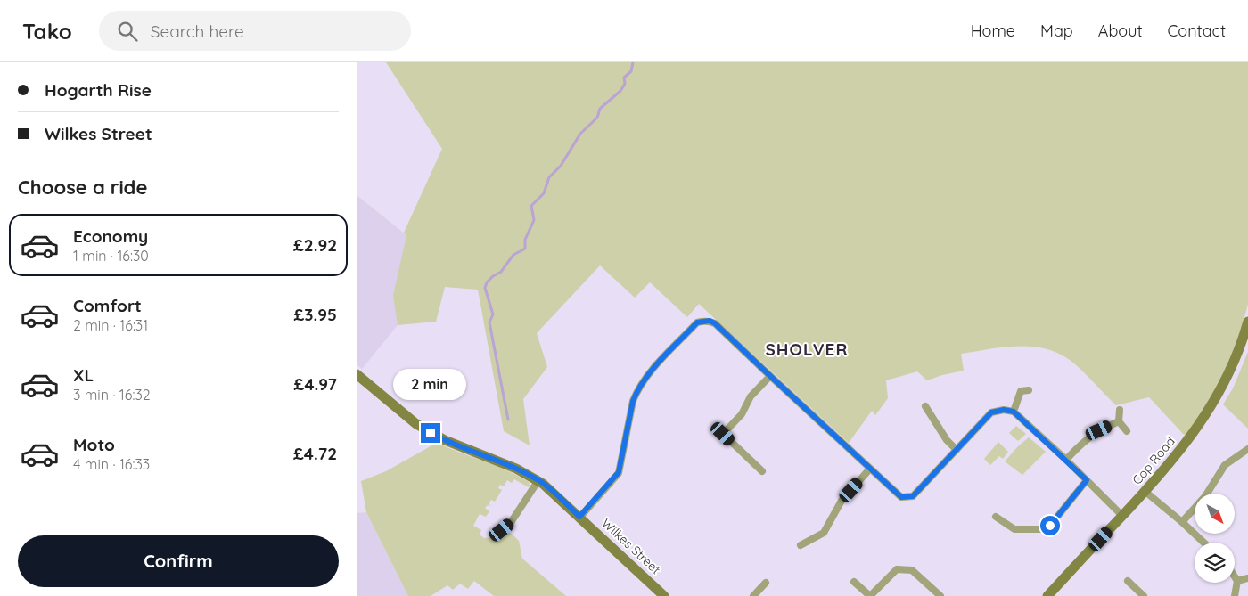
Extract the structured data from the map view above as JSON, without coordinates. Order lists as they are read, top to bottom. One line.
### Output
{"streets":{"street":["Cop Road","Wilkes Street"]},"districts":["SHOLVER"],"north":"bottom right","page":{"header":"Tako","search":"Search here","nav":["Home","Map","About","Contact"],"banner":["Hogarth Rise","Wilkes Street"],"heading":"Choose a ride","list":[{"name":"Economy","note":"1 min · 16:30","value":"£2.92"},{"name":"Comfort","note":"2 min · 16:31","value":"£3.95"},{"name":"XL","note":"3 min · 16:32","value":"£4.97"},{"name":"Moto","note":"4 min · 16:33","value":"£4.72"}],"bubble":"2 min","buttons":"Confirm"}}
